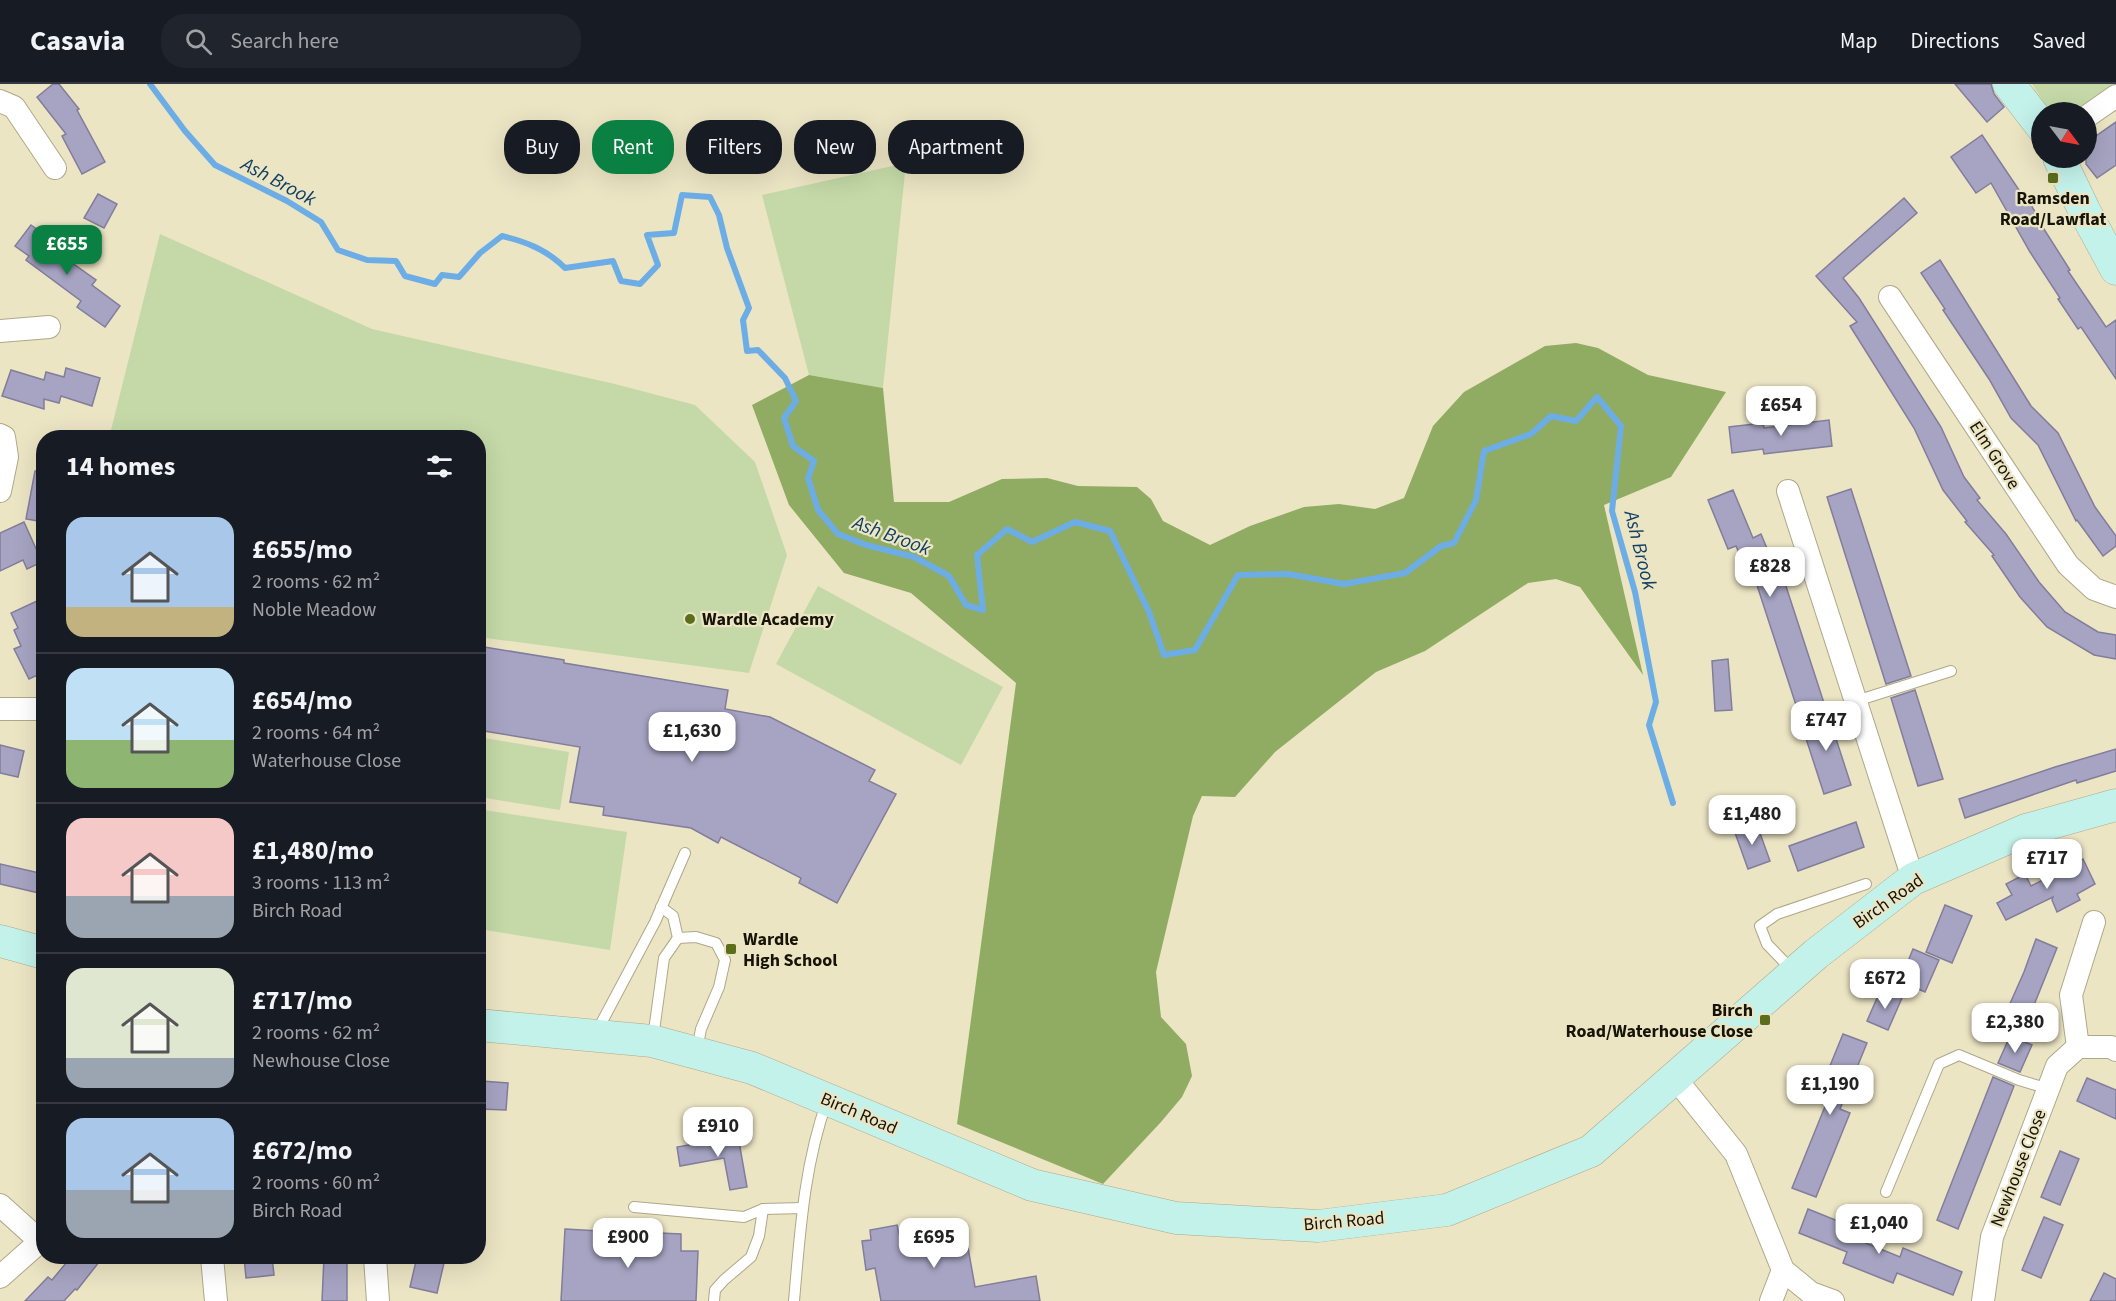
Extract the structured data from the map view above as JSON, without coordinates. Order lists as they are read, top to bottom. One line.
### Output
{"streets":{"street":["Elm Grove","Birch Road","Newhouse Close"]},"water":["Ash Brook"],"places":{"transit":["Ramsden Road/Lawflat","Wardle High School","Birch Road/Waterhouse Close"],"other":["Wardle Academy"]},"north":"bottom right","page":{"header":"Casavia","search":"Search here","nav":["Map","Directions","Saved"],"chip":["Buy","Rent","Filters","New","Apartment"],"price":["£655","£654","£828","£747","£1,630","£1,480","£717","£672","£2,380","£1,190","£910","£1,040","£900","£695"],"heading":"14 homes","list":[{"name":"£655/mo","note":"2 rooms · 62 m² · Noble Meadow"},{"name":"£654/mo","note":"2 rooms · 64 m² · Waterhouse Close"},{"name":"£1,480/mo","note":"3 rooms · 113 m² · Birch Road"},{"name":"£717/mo","note":"2 rooms · 62 m² · Newhouse Close"},{"name":"£672/mo","note":"2 rooms · 60 m² · Birch Road"}]}}
